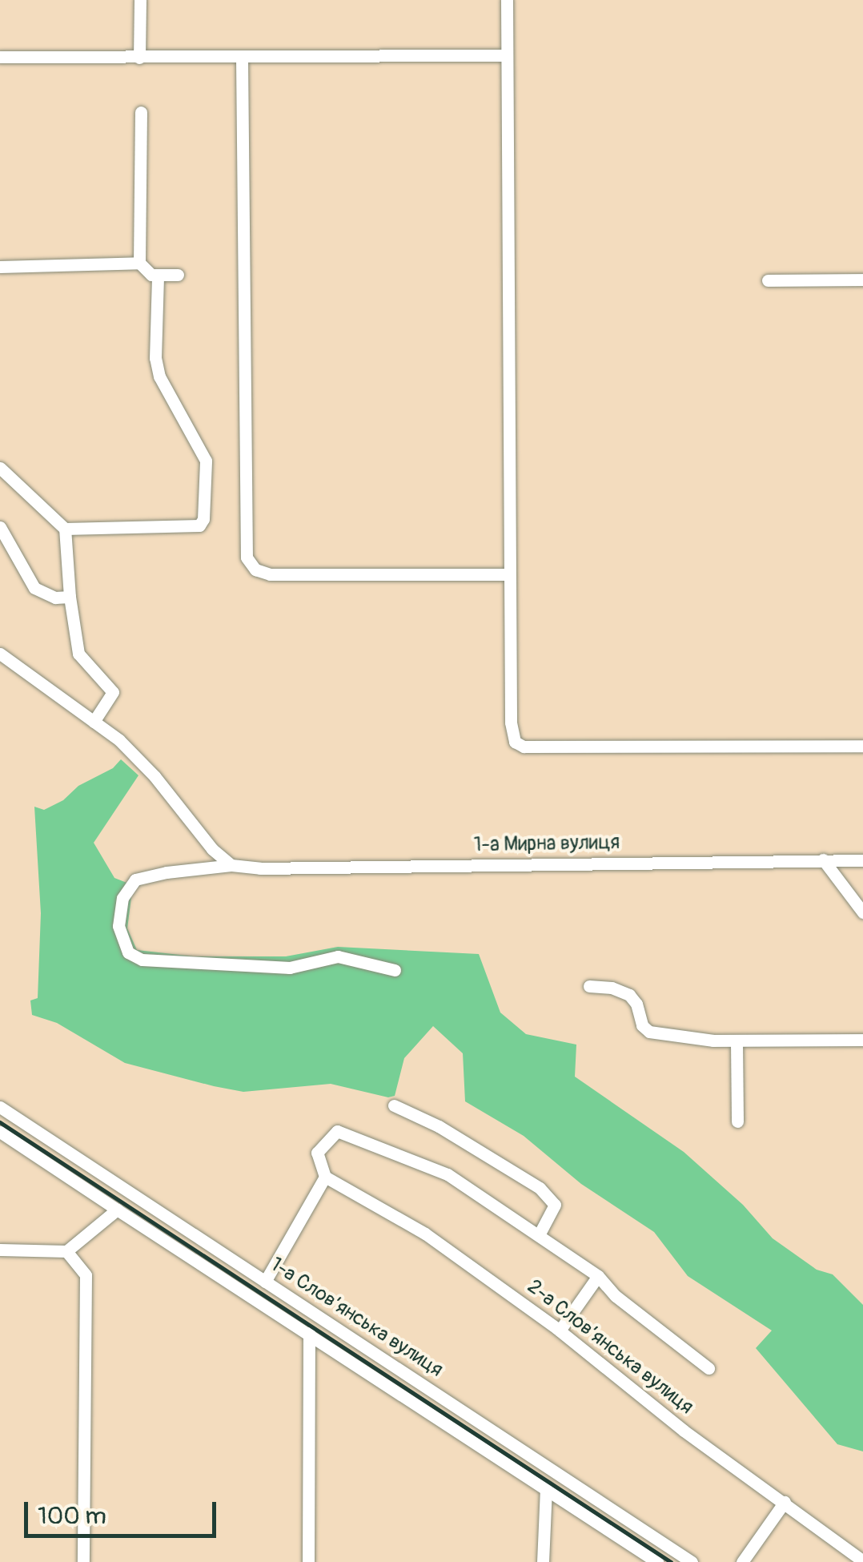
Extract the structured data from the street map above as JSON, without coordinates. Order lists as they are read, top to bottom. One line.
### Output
{"streets":{"street":["1-а Мирна вулиця","1-а Слов’янська вулиця","2-а Слов’янська вулиця"]},"scale_bar":"100 m"}
